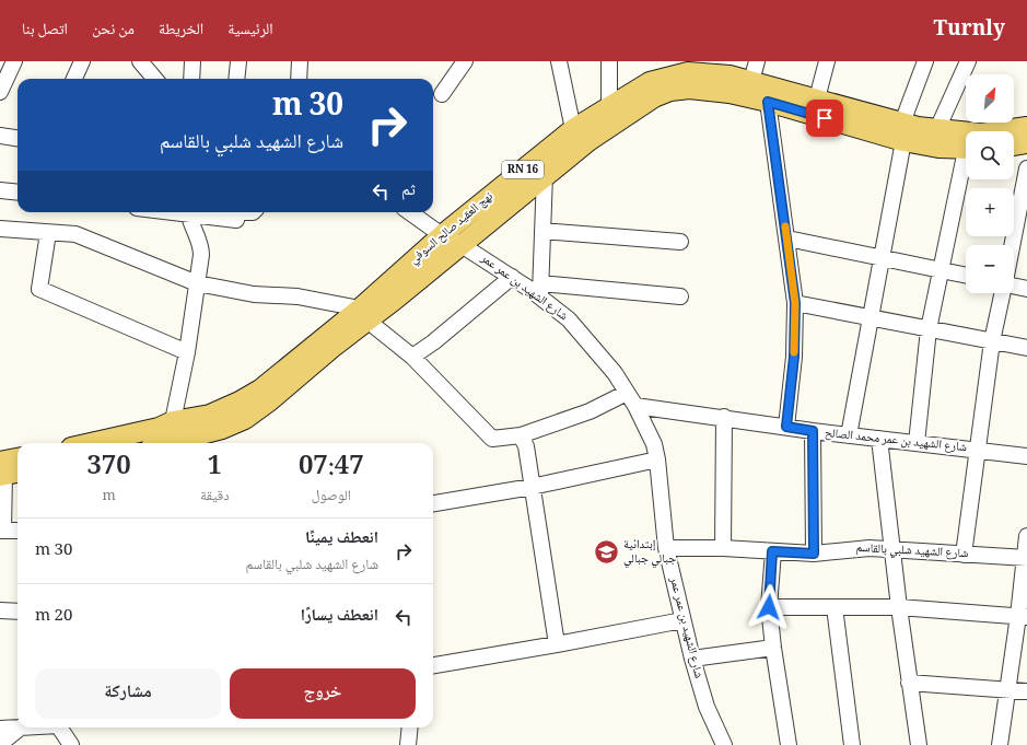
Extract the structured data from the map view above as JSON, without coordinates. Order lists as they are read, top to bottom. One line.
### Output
{"streets":{"main road":["RN 16","نهج العقيد صالح السوفي"],"street":["شارع الشهيد بن عمر عمر","شارع الشهيد بن عمر محمد الصالح","شارع الشهيد شلبي بالقاسم"]},"crossings":[["نهج العقيد صالح السوفي","شارع الشهيد بن عمر عمر"],["شارع الشهيد بن عمر عمر","شارع الشهيد بن عمر محمد الصالح"],["شارع الشهيد بن عمر عمر","شارع الشهيد شلبي بالقاسم"]],"places":{"school or university":["إبتدائية جبالي جبالي"]},"north":"top right","page":{"header":"Turnly","nav":["الرئيسية","الخريطة","من نحن","اتصل بنا"],"map_buttons":["+","−"],"turn":["30 m","شارع الشهيد شلبي بالقاسم"],"then":"ثم","eta":["07:47","الوصول","1","دقيقة","370","m"],"list":[{"name":"انعطف يمينًا","note":"شارع الشهيد شلبي بالقاسم","value":"30 m"},{"name":"انعطف يسارًا","value":"20 m"}],"buttons":["خروج","مشاركة"]}}
